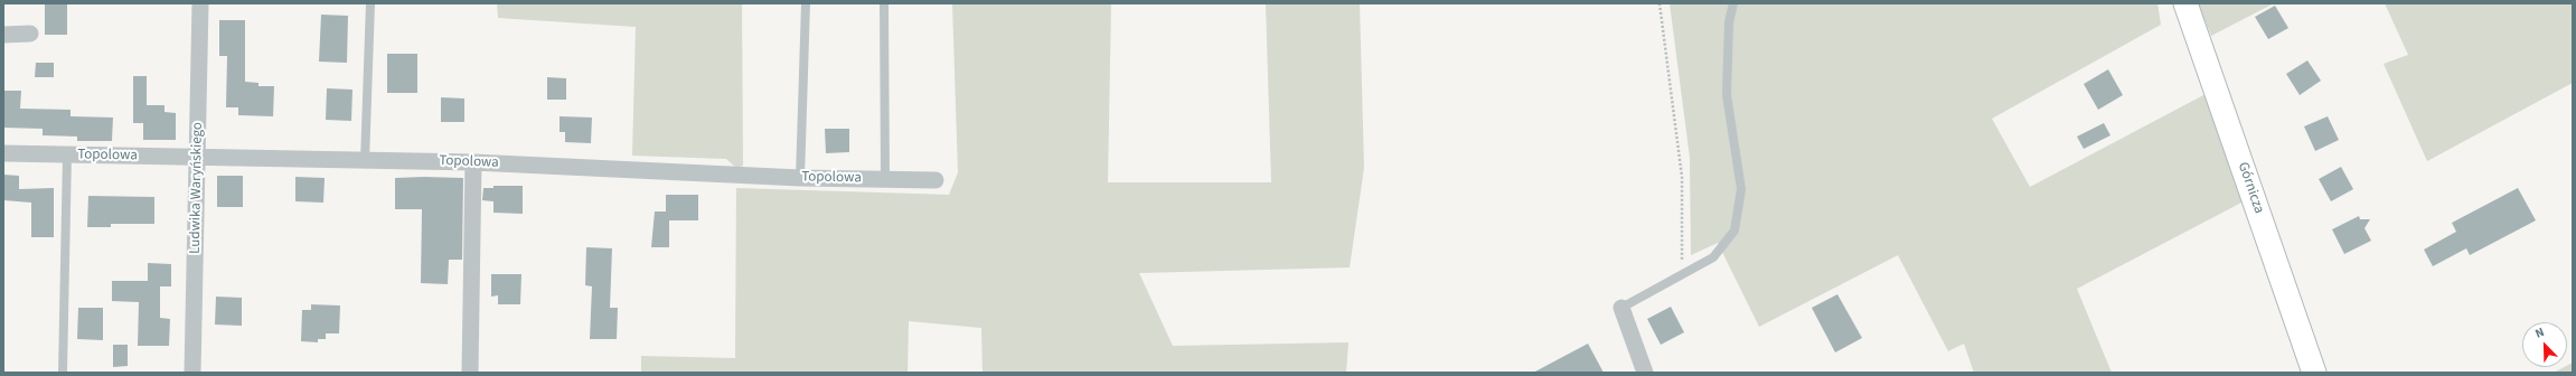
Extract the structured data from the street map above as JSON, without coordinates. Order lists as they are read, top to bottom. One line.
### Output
{"streets":{"street":["Topolowa","Ludwika Waryńskiego","Górnicza"]},"crossings":[["Topolowa","Ludwika Waryńskiego"]],"north":"top left"}
